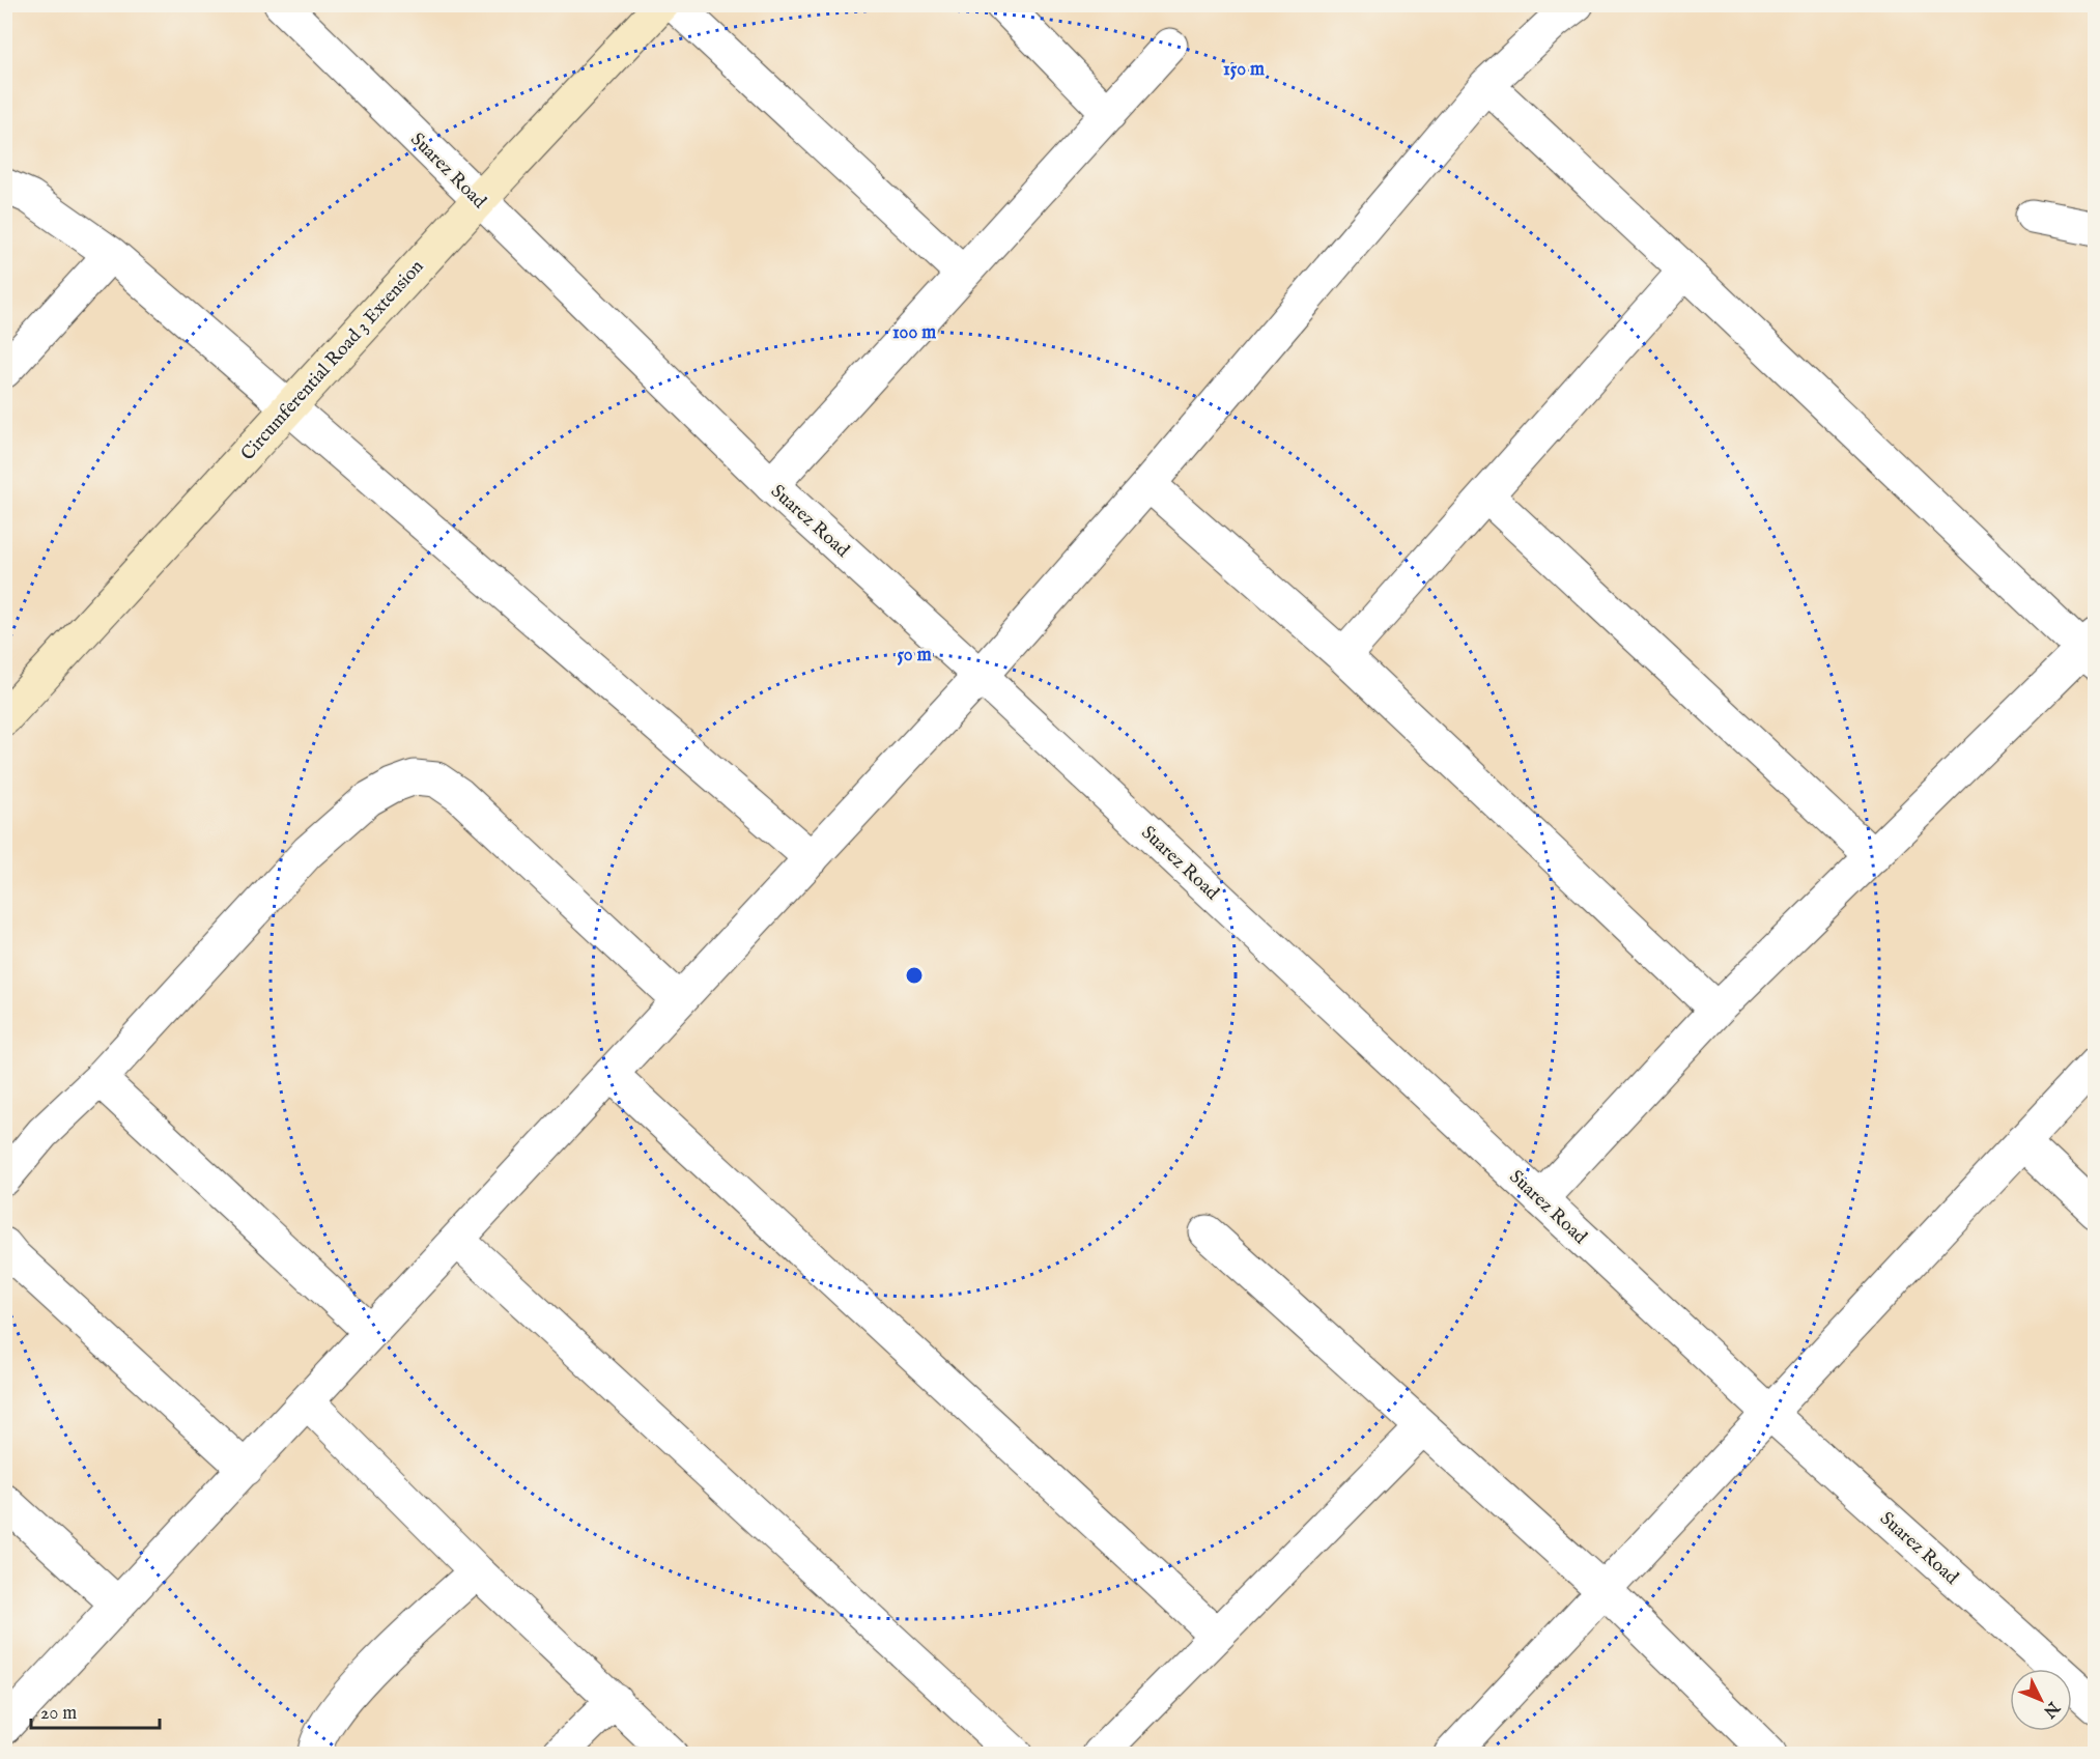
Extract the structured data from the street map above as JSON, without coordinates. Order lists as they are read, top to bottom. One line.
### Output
{"streets":{"main road":["Circumferential Road 3 Extension"],"street":["Suarez Road"]},"crossings":[["Suarez Road","Circumferential Road 3 Extension"]],"scale_bar":"20 m","north":"bottom right","rings":["150 m","100 m","50 m"]}
